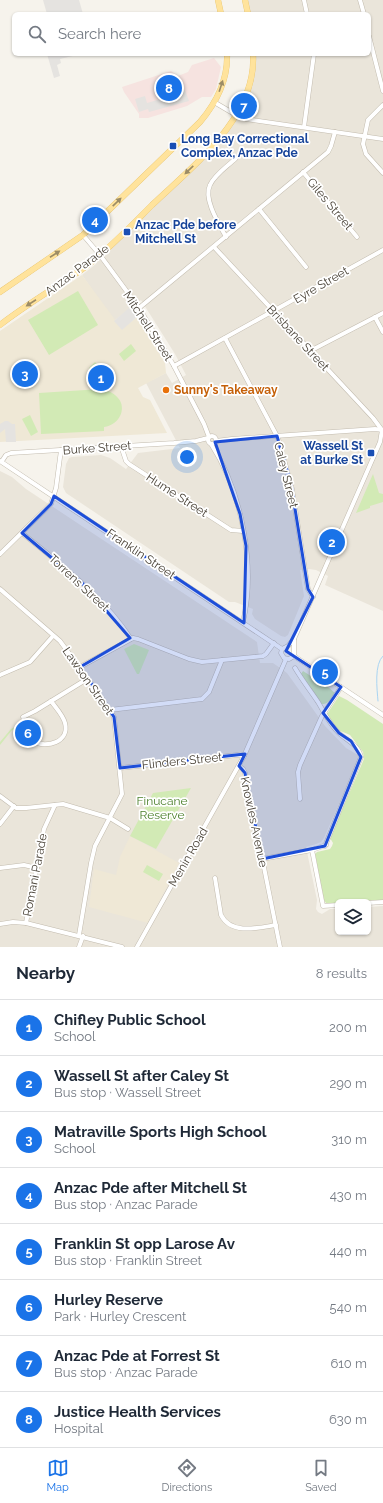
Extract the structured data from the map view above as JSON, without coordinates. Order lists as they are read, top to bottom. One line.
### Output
{"streets":{"main road":["Anzac Parade"],"street":["Giles Street","Eyre Street","Mitchell Street","Brisbane Street","Burke Street","Caley Street","Hume Street","Franklin Street","Torrens Street","Lawson Street","Flinders Street","Knowles Avenue","Menin Road","Romani Parade"]},"crossings":[["Anzac Parade","Mitchell Street"],["Eyre Street","Mitchell Street"],["Eyre Street","Brisbane Street"],["Eyre Street","Caley Street"],["Mitchell Street","Burke Street"],["Mitchell Street","Hume Street"],["Mitchell Street","Franklin Street"],["Brisbane Street","Burke Street"],["Burke Street","Caley Street"],["Burke Street","Hume Street"],["Burke Street","Franklin Street"],["Franklin Street","Knowles Avenue"],["Lawson Street","Flinders Street"],["Flinders Street","Knowles Avenue"],["Knowles Avenue","Menin Road"]],"parks":["Finucane Reserve"],"places":{"transit":["Long Bay Correctional Complex, Anzac Pde","Anzac Pde before Mitchell St","Wassell St at Burke St"],"other":["Sunny's Takeaway"]},"page":{"search":"Search here","pins":["8","7","4","3","1","2","5","6"],"heading":["Nearby","8 results"],"list":[{"mark":"1","name":"Chifley Public School","note":"School","value":"200 m"},{"mark":"2","name":"Wassell St after Caley St","note":"Bus stop · Wassell Street","value":"290 m"},{"mark":"3","name":"Matraville Sports High School","note":"School","value":"310 m"},{"mark":"4","name":"Anzac Pde after Mitchell St","note":"Bus stop · Anzac Parade","value":"430 m"},{"mark":"5","name":"Franklin St opp Larose Av","note":"Bus stop · Franklin Street","value":"440 m"},{"mark":"6","name":"Hurley Reserve","note":"Park · Hurley Crescent","value":"540 m"},{"mark":"7","name":"Anzac Pde at Forrest St","note":"Bus stop · Anzac Parade","value":"610 m"},{"mark":"8","name":"Justice Health Services","note":"Hospital","value":"630 m"}],"nav":["Map","Directions","Saved"]}}
